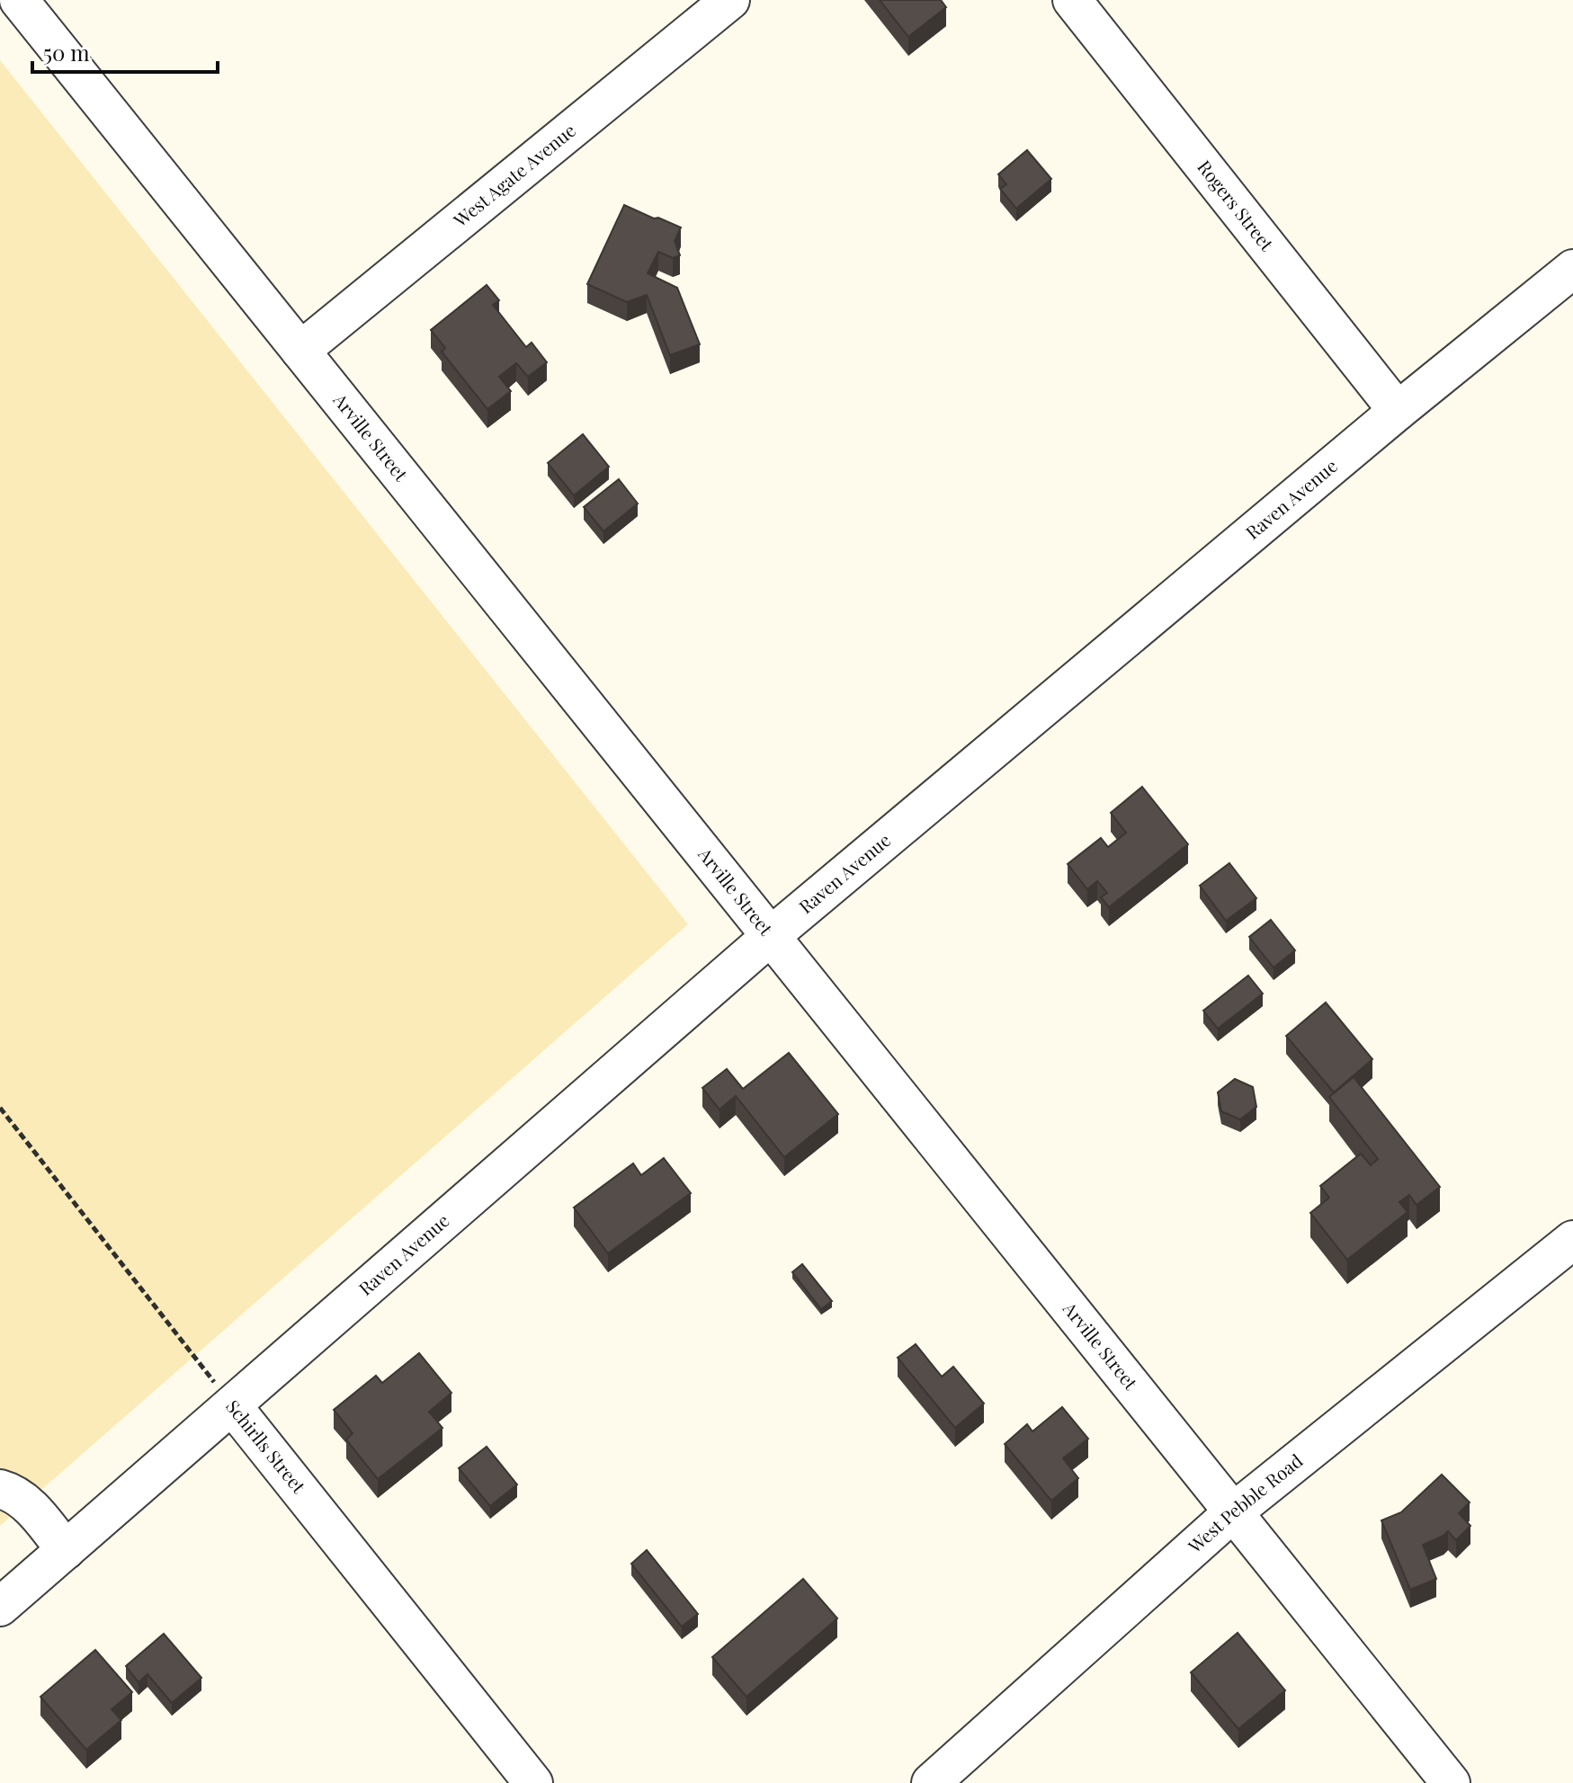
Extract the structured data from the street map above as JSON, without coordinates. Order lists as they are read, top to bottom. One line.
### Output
{"streets":{"street":["West Agate Avenue","Rogers Street","Arville Street","Raven Avenue","Schirlls Street","West Pebble Road"]},"crossings":[["West Agate Avenue","Arville Street"],["Rogers Street","Raven Avenue"],["Arville Street","Raven Avenue"],["Arville Street","West Pebble Road"],["Raven Avenue","Schirlls Street"]],"scale_bar":"50 m"}
